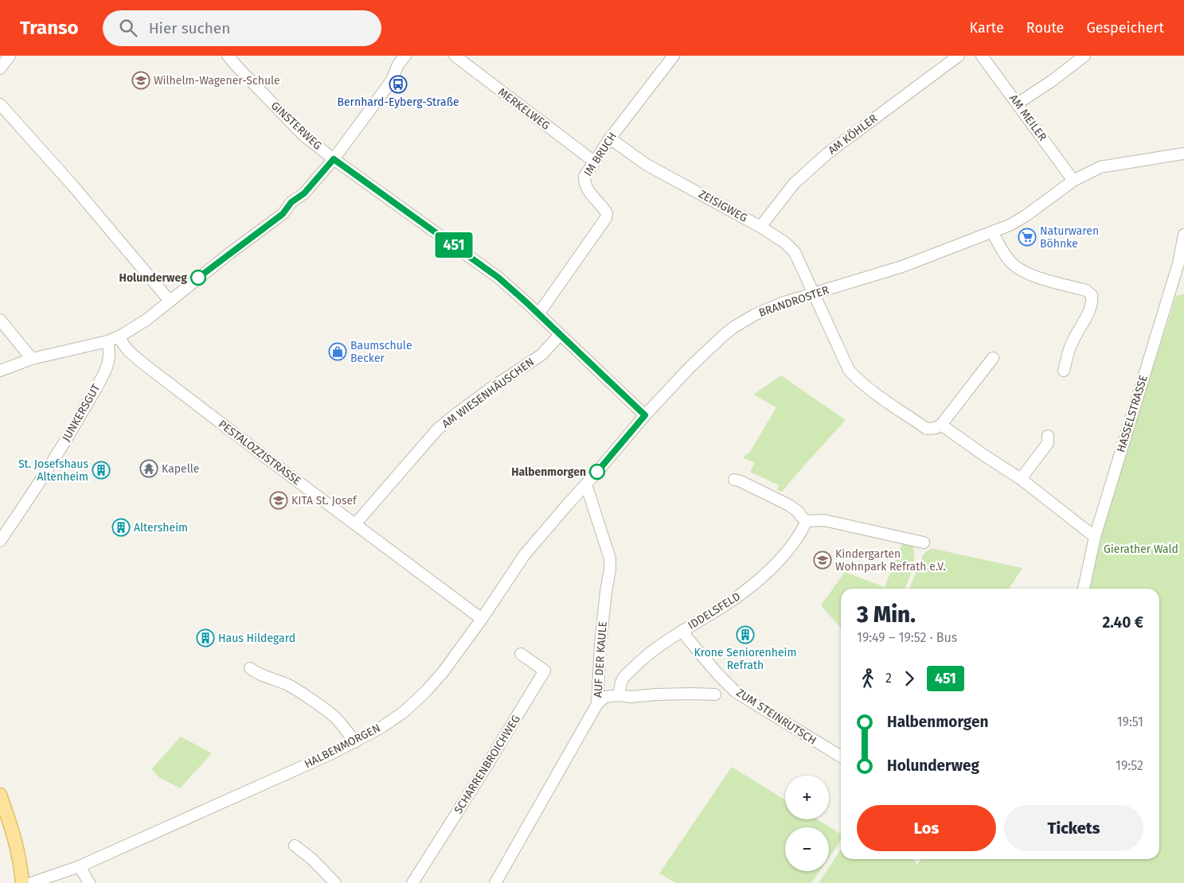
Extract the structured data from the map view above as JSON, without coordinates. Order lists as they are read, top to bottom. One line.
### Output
{"streets":{"street":["MERKELWEG","AM MEILER","GINSTERWEG","AM KÖHLER","IM BRUCH","ZEISIGWEG","BRANDROSTER","AM WIESENHÄUSCHEN","JUNKERSGUT","HASSELSTRASSE","PESTALOZZISTRASSE","IDDELSFELD","AUF DER KAULE","ZUM STEINRUTSCH","HALBENMORGEN","SCHARRENBROICHWEG"]},"crossings":[["MERKELWEG","IM BRUCH"],["AM MEILER","BRANDROSTER"],["GINSTERWEG","IM BRUCH"],["GINSTERWEG","BRANDROSTER"],["GINSTERWEG","AM WIESENHÄUSCHEN"],["AM KÖHLER","ZEISIGWEG"],["IM BRUCH","ZEISIGWEG"],["ZEISIGWEG","BRANDROSTER"],["BRANDROSTER","AUF DER KAULE"],["BRANDROSTER","HALBENMORGEN"],["AM WIESENHÄUSCHEN","PESTALOZZISTRASSE"],["PESTALOZZISTRASSE","HALBENMORGEN"],["IDDELSFELD","ZUM STEINRUTSCH"],["AUF DER KAULE","HALBENMORGEN"]],"parks":["Gierather Wald"],"places":{"school or university":["Wilhelm-Wagener-Schule","KITA St. Josef","Kindergarten Wohnpark Refrath e.V."],"bus stop":["Bernhard-Eyberg-Straße"],"supermarket":["Naturwaren Böhnke"],"other":["Holunderweg","Halbenmorgen"],"shop":["Baumschule Becker"],"temple":["Kapelle"],"building":["St. Josefshaus Altenheim","Altersheim","Krone Seniorenheim Refrath","Haus Hildegard"]},"lines":["bus line 451"],"page":{"header":"Transo","search":"Hier suchen","nav":["Karte","Route","Gespeichert"],"on_map":"451","heading":["3 Min.","19:49 – 19:52 · Bus","2.40 €"],"legs":["2","451"],"list":[{"name":"Halbenmorgen","value":"19:51"},{"name":"Holunderweg","value":"19:52"}],"map_buttons":["+","−"],"buttons":["Los","Tickets"]}}
